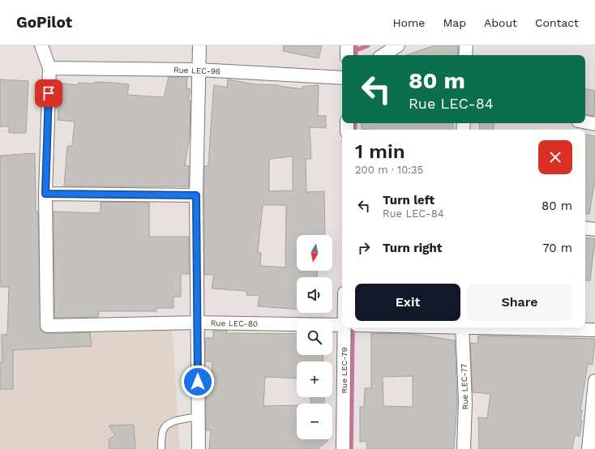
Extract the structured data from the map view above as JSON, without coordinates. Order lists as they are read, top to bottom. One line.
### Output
{"streets":{"street":["Rue LEC-96","Rue LEC-80","Rue LEC-79","Rue LEC-77"]},"north":"bottom","page":{"header":"GoPilot","nav":["Home","Map","About","Contact"],"turn":["80 m","Rue LEC-84"],"heading":["1 min","200 m · 10:35"],"list":[{"name":"Turn left","note":"Rue LEC-84","value":"80 m"},{"name":"Turn right","value":"70 m"}],"map_buttons":["+","−"],"buttons":["Exit","Share"]}}
